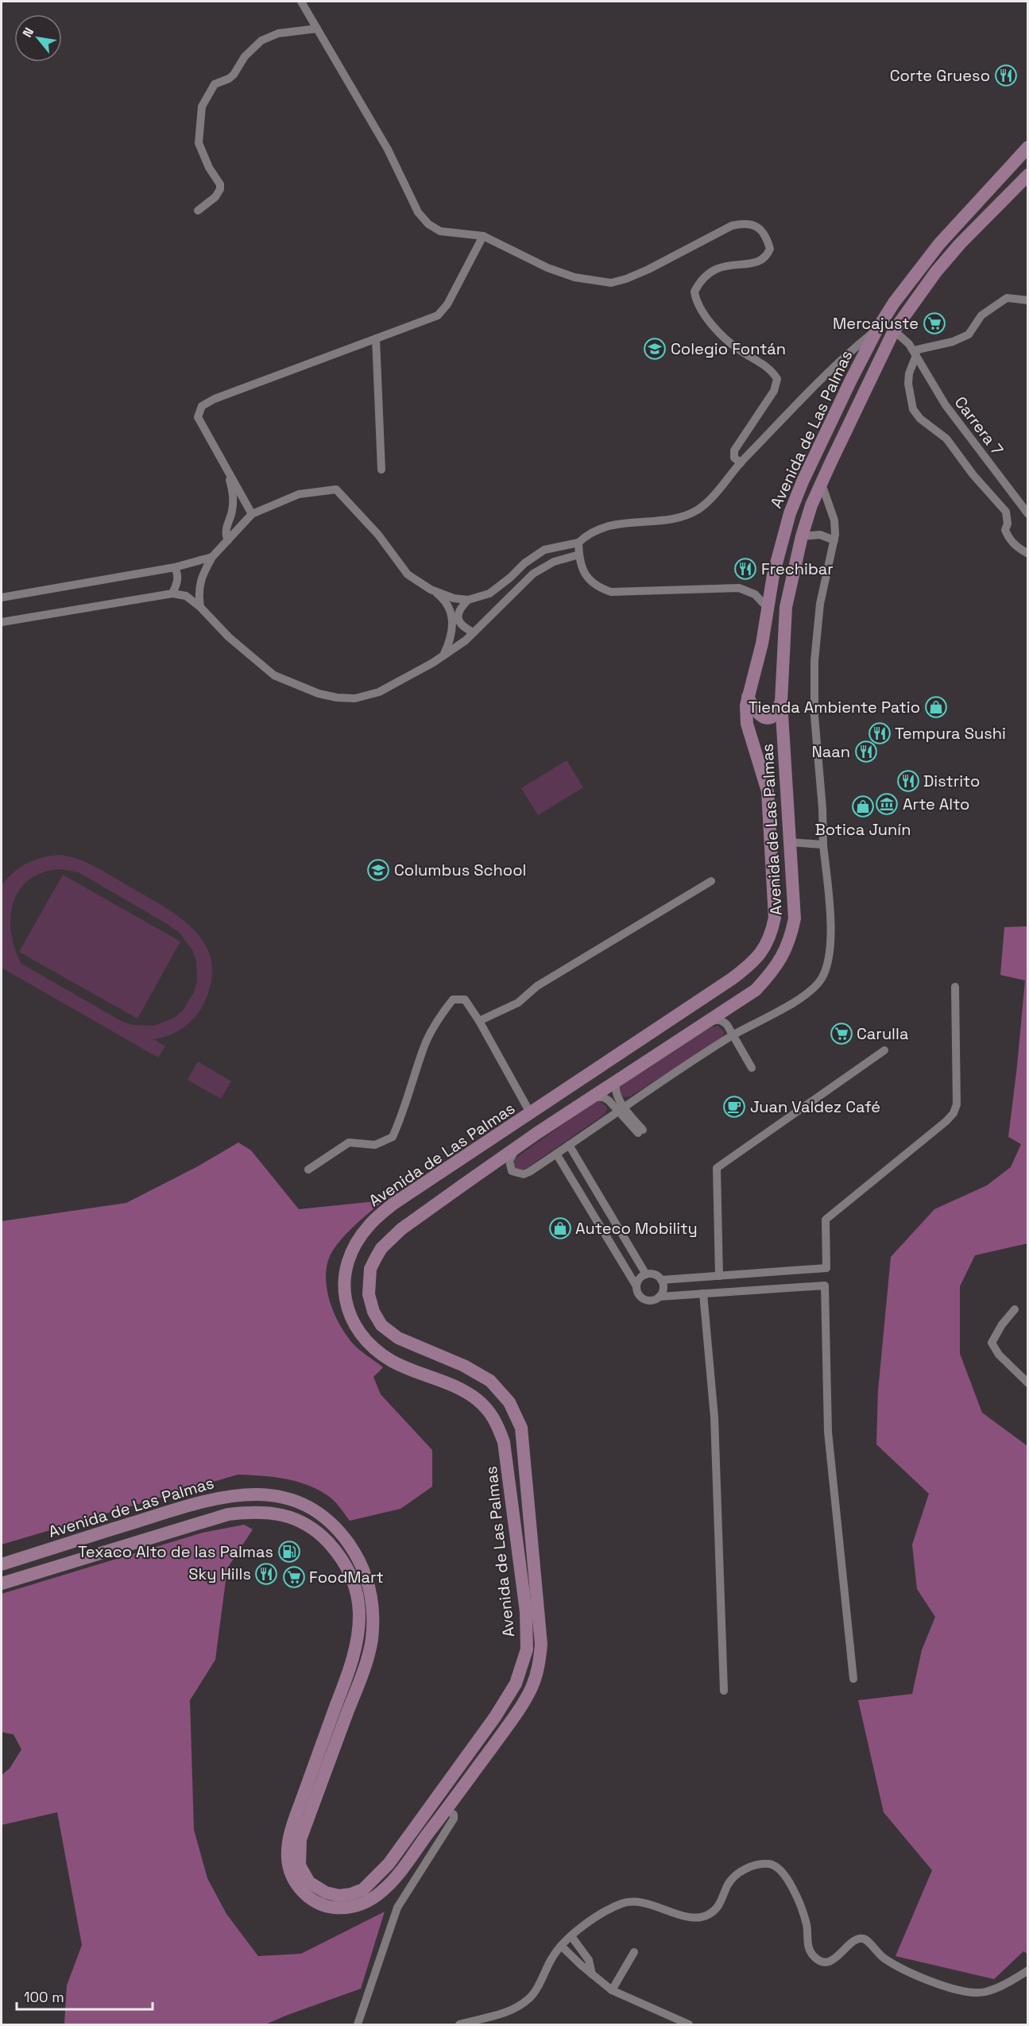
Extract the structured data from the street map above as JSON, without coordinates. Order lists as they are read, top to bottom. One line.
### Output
{"streets":{"main road":["Avenida de Las Palmas"],"street":["Carrera 7"]},"crossings":[["Carrera 7","Avenida de Las Palmas"]],"places":{"restaurant":["Corte Grueso","Frechibar","Tempura Sushi","Naan","Distrito","Sky Hills"],"supermarket":["Mercajuste","Carulla","FoodMart"],"school or university":["Colegio Fontán","Columbus School"],"shop":["Tienda Ambiente Patio","Botica Junín","Auteco Mobility"],"museum":["Arte Alto"],"cafe":["Juan Valdez Café"],"fuel station":["Texaco Alto de las Palmas"]},"scale_bar":"100 m","north":"top left"}
